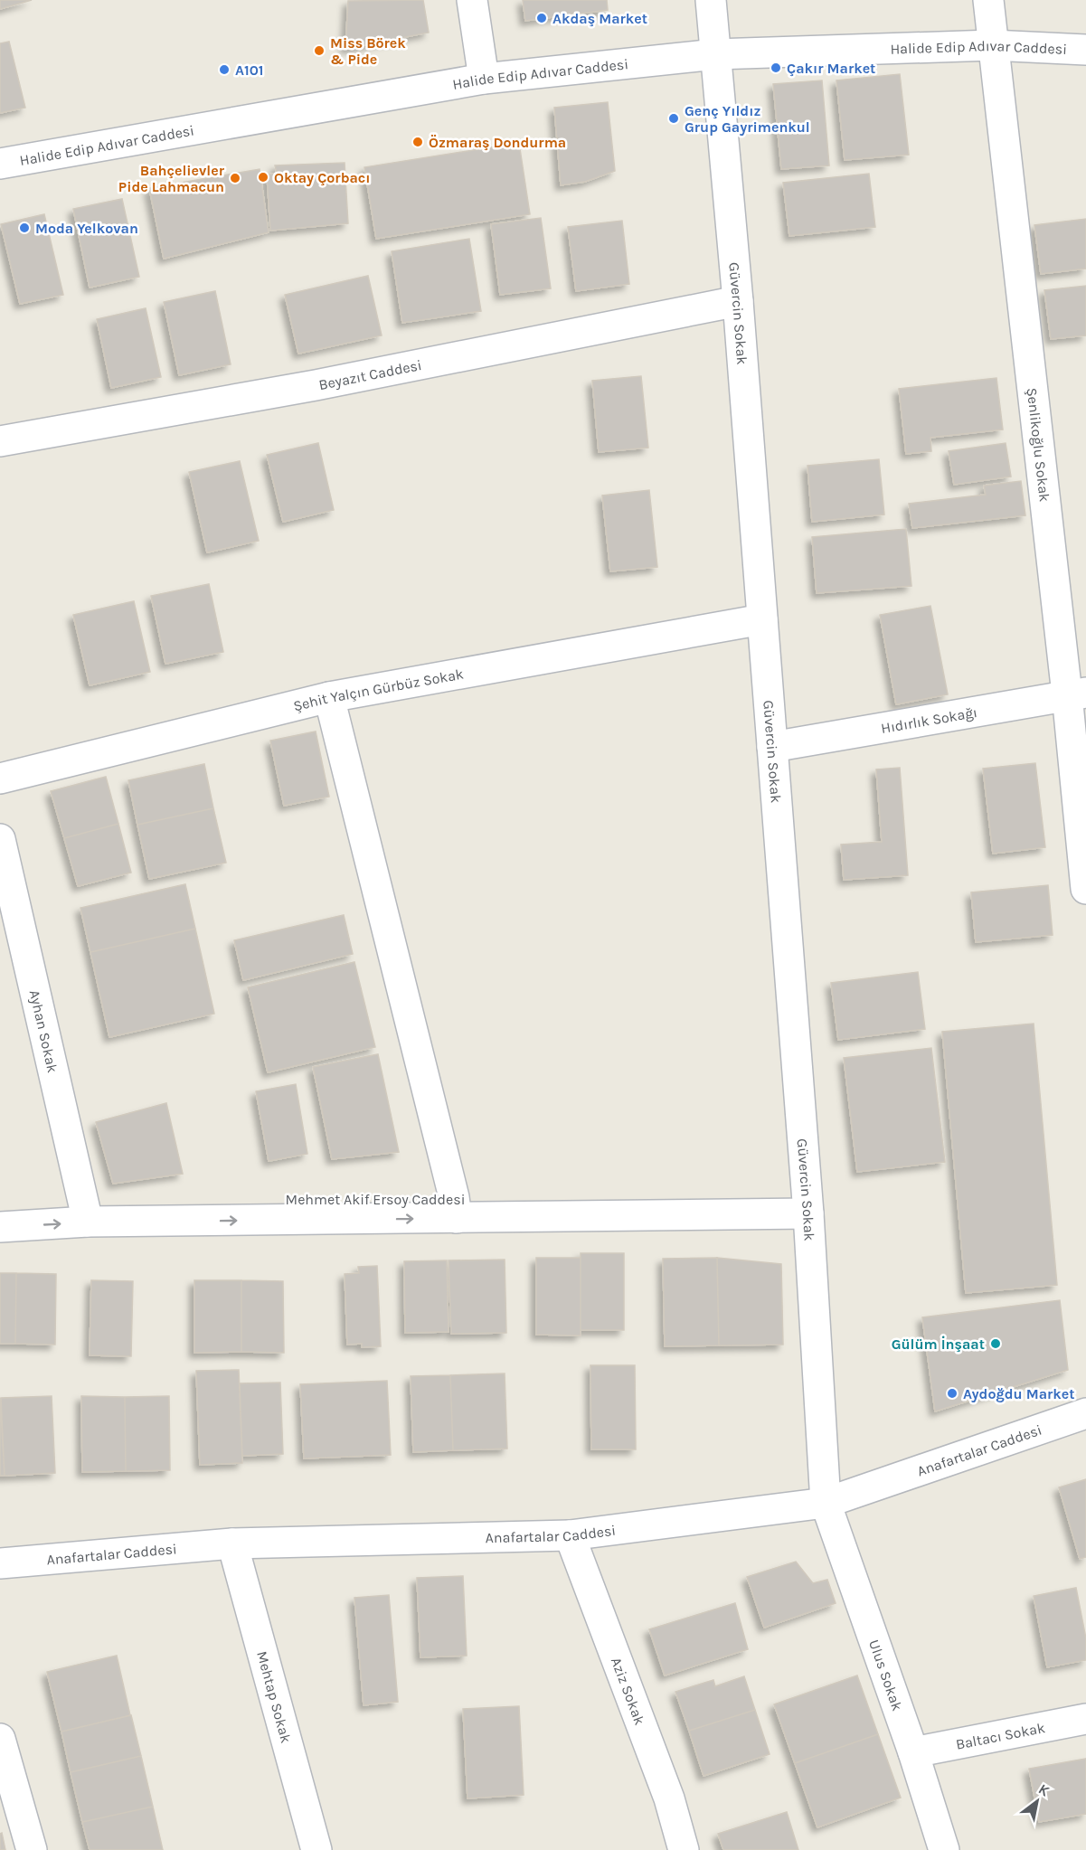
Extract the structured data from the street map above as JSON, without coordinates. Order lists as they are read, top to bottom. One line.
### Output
{"streets":{"street":["Halide Edip Adıvar Caddesi","Güvercin Sokak","Beyazıt Caddesi","Şenlikoğlu Sokak","Şehit Yalçın Gürbüz Sokak","Hıdırlık Sokağı","Ayhan Sokak","Mehmet Akif Ersoy Caddesi","Anafartalar Caddesi","Ulus Sokak","Aziz Sokak","Mehtap Sokak","Baltacı Sokak"]},"crossings":[["Halide Edip Adıvar Caddesi","Güvercin Sokak"],["Halide Edip Adıvar Caddesi","Şenlikoğlu Sokak"],["Güvercin Sokak","Beyazıt Caddesi"],["Güvercin Sokak","Şehit Yalçın Gürbüz Sokak"],["Güvercin Sokak","Hıdırlık Sokağı"],["Güvercin Sokak","Mehmet Akif Ersoy Caddesi"],["Güvercin Sokak","Anafartalar Caddesi"],["Güvercin Sokak","Ulus Sokak"],["Şenlikoğlu Sokak","Hıdırlık Sokağı"],["Ayhan Sokak","Mehmet Akif Ersoy Caddesi"],["Anafartalar Caddesi","Ulus Sokak"],["Anafartalar Caddesi","Aziz Sokak"],["Anafartalar Caddesi","Mehtap Sokak"],["Ulus Sokak","Baltacı Sokak"]],"places":["Akdaş Market","Miss Börek & Pide","Çakır Market","A101","Genç Yıldız Grup Gayrimenkul","Özmaraş Dondurma","Oktay Çorbacı","Bahçelievler Pide Lahmacun","Moda Yelkovan","Gülüm İnşaat","Aydoğdu Market"],"north":"top right"}
